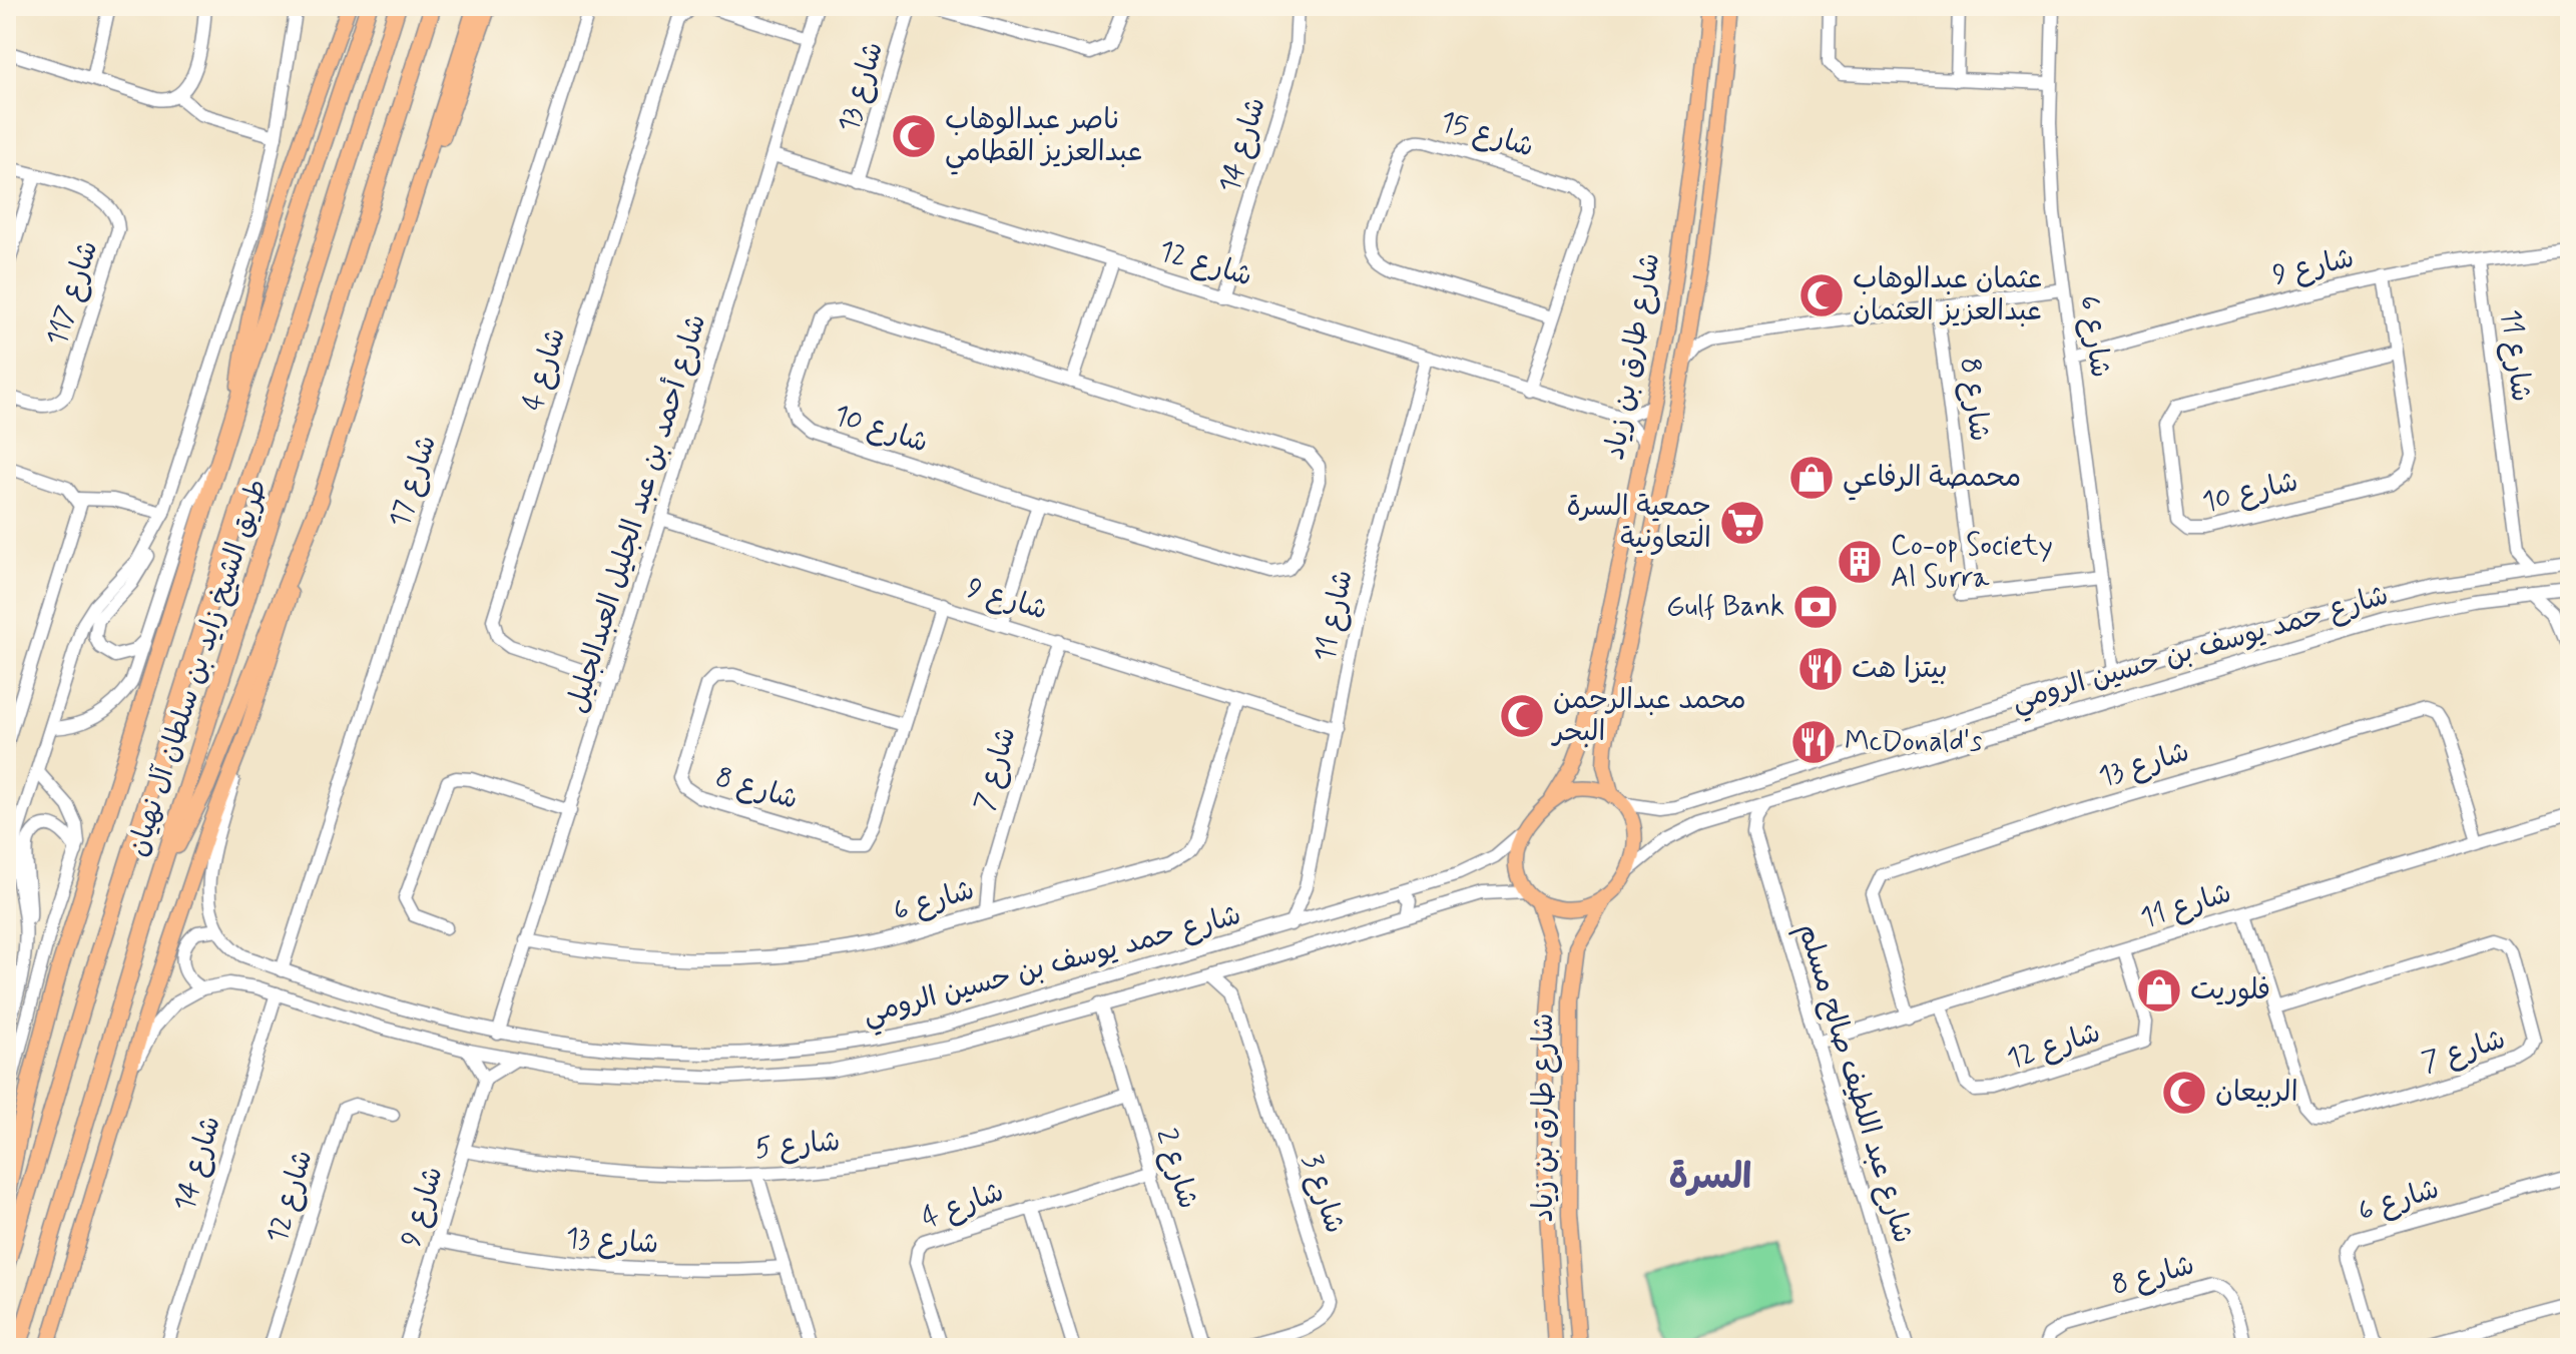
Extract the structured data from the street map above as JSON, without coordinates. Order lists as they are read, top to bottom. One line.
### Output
{"streets":{"highway":["طريق الشيخ زايد بن سلطان آل نهيان"],"main road":["شارع طارق بن زياد"],"street":["شارع 13","شارع 15","شارع 14","شارع 12","شارع 9","شارع 117","شارع 6","شارع 11","شارع 4","شارع 8","شارع 10","شارع 17","شارع أحمد بن عبد الجليل العبدالجليل","شارع حمد يوسف بن حسين الرومي","شارع 7","شارع عبد اللطيف صالح مسلم","شارع 5","شارع 2","شارع 3"]},"crossings":[["شارع 13","شارع 12"],["شارع 13","شارع 9"],["شارع 13","شارع 11"],["شارع 15","شارع 12"],["شارع 14","شارع 12"],["شارع 14","شارع حمد يوسف بن حسين الرومي"],["شارع 12","شارع 11"],["شارع 12","شارع أحمد بن عبد الجليل العبدالجليل"],["شارع 9","شارع 6"],["شارع 9","شارع 11"],["شارع 9","شارع 8"],["شارع 9","شارع 10"],["شارع 9","شارع أحمد بن عبد الجليل العبدالجليل"],["شارع 9","شارع 7"],["شارع 9","شارع 5"],["شارع 6","شارع 8"],["شارع 6","شارع أحمد بن عبد الجليل العبدالجليل"],["شارع 6","شارع حمد يوسف بن حسين الرومي"],["شارع 6","شارع 7"],["شارع 11","شارع حمد يوسف بن حسين الرومي"],["شارع 11","شارع 7"],["شارع 11","شارع عبد اللطيف صالح مسلم"],["شارع طارق بن زياد","شارع حمد يوسف بن حسين الرومي"],["شارع 4","شارع أحمد بن عبد الجليل العبدالجليل"],["شارع 4","شارع 2"],["شارع 17","شارع حمد يوسف بن حسين الرومي"],["شارع أحمد بن عبد الجليل العبدالجليل","شارع حمد يوسف بن حسين الرومي"],["شارع حمد يوسف بن حسين الرومي","شارع 2"],["شارع 5","شارع 2"]],"districts":["السرة"],"places":{"mosque":["ناصر عبدالوهاب عبدالعزيز القطامي","عثمان عبدالوهاب عبدالعزيز العثمان","محمد عبدالرحمن البحر","الربيعان"],"shop":["محمصة الرفاعي","فلوريت"],"supermarket":["جمعية السرة التعاونية"],"building":["Co-op Society Al Surra"],"bank":["Gulf Bank"],"restaurant":["بيتزا هت","McDonald's"]}}
